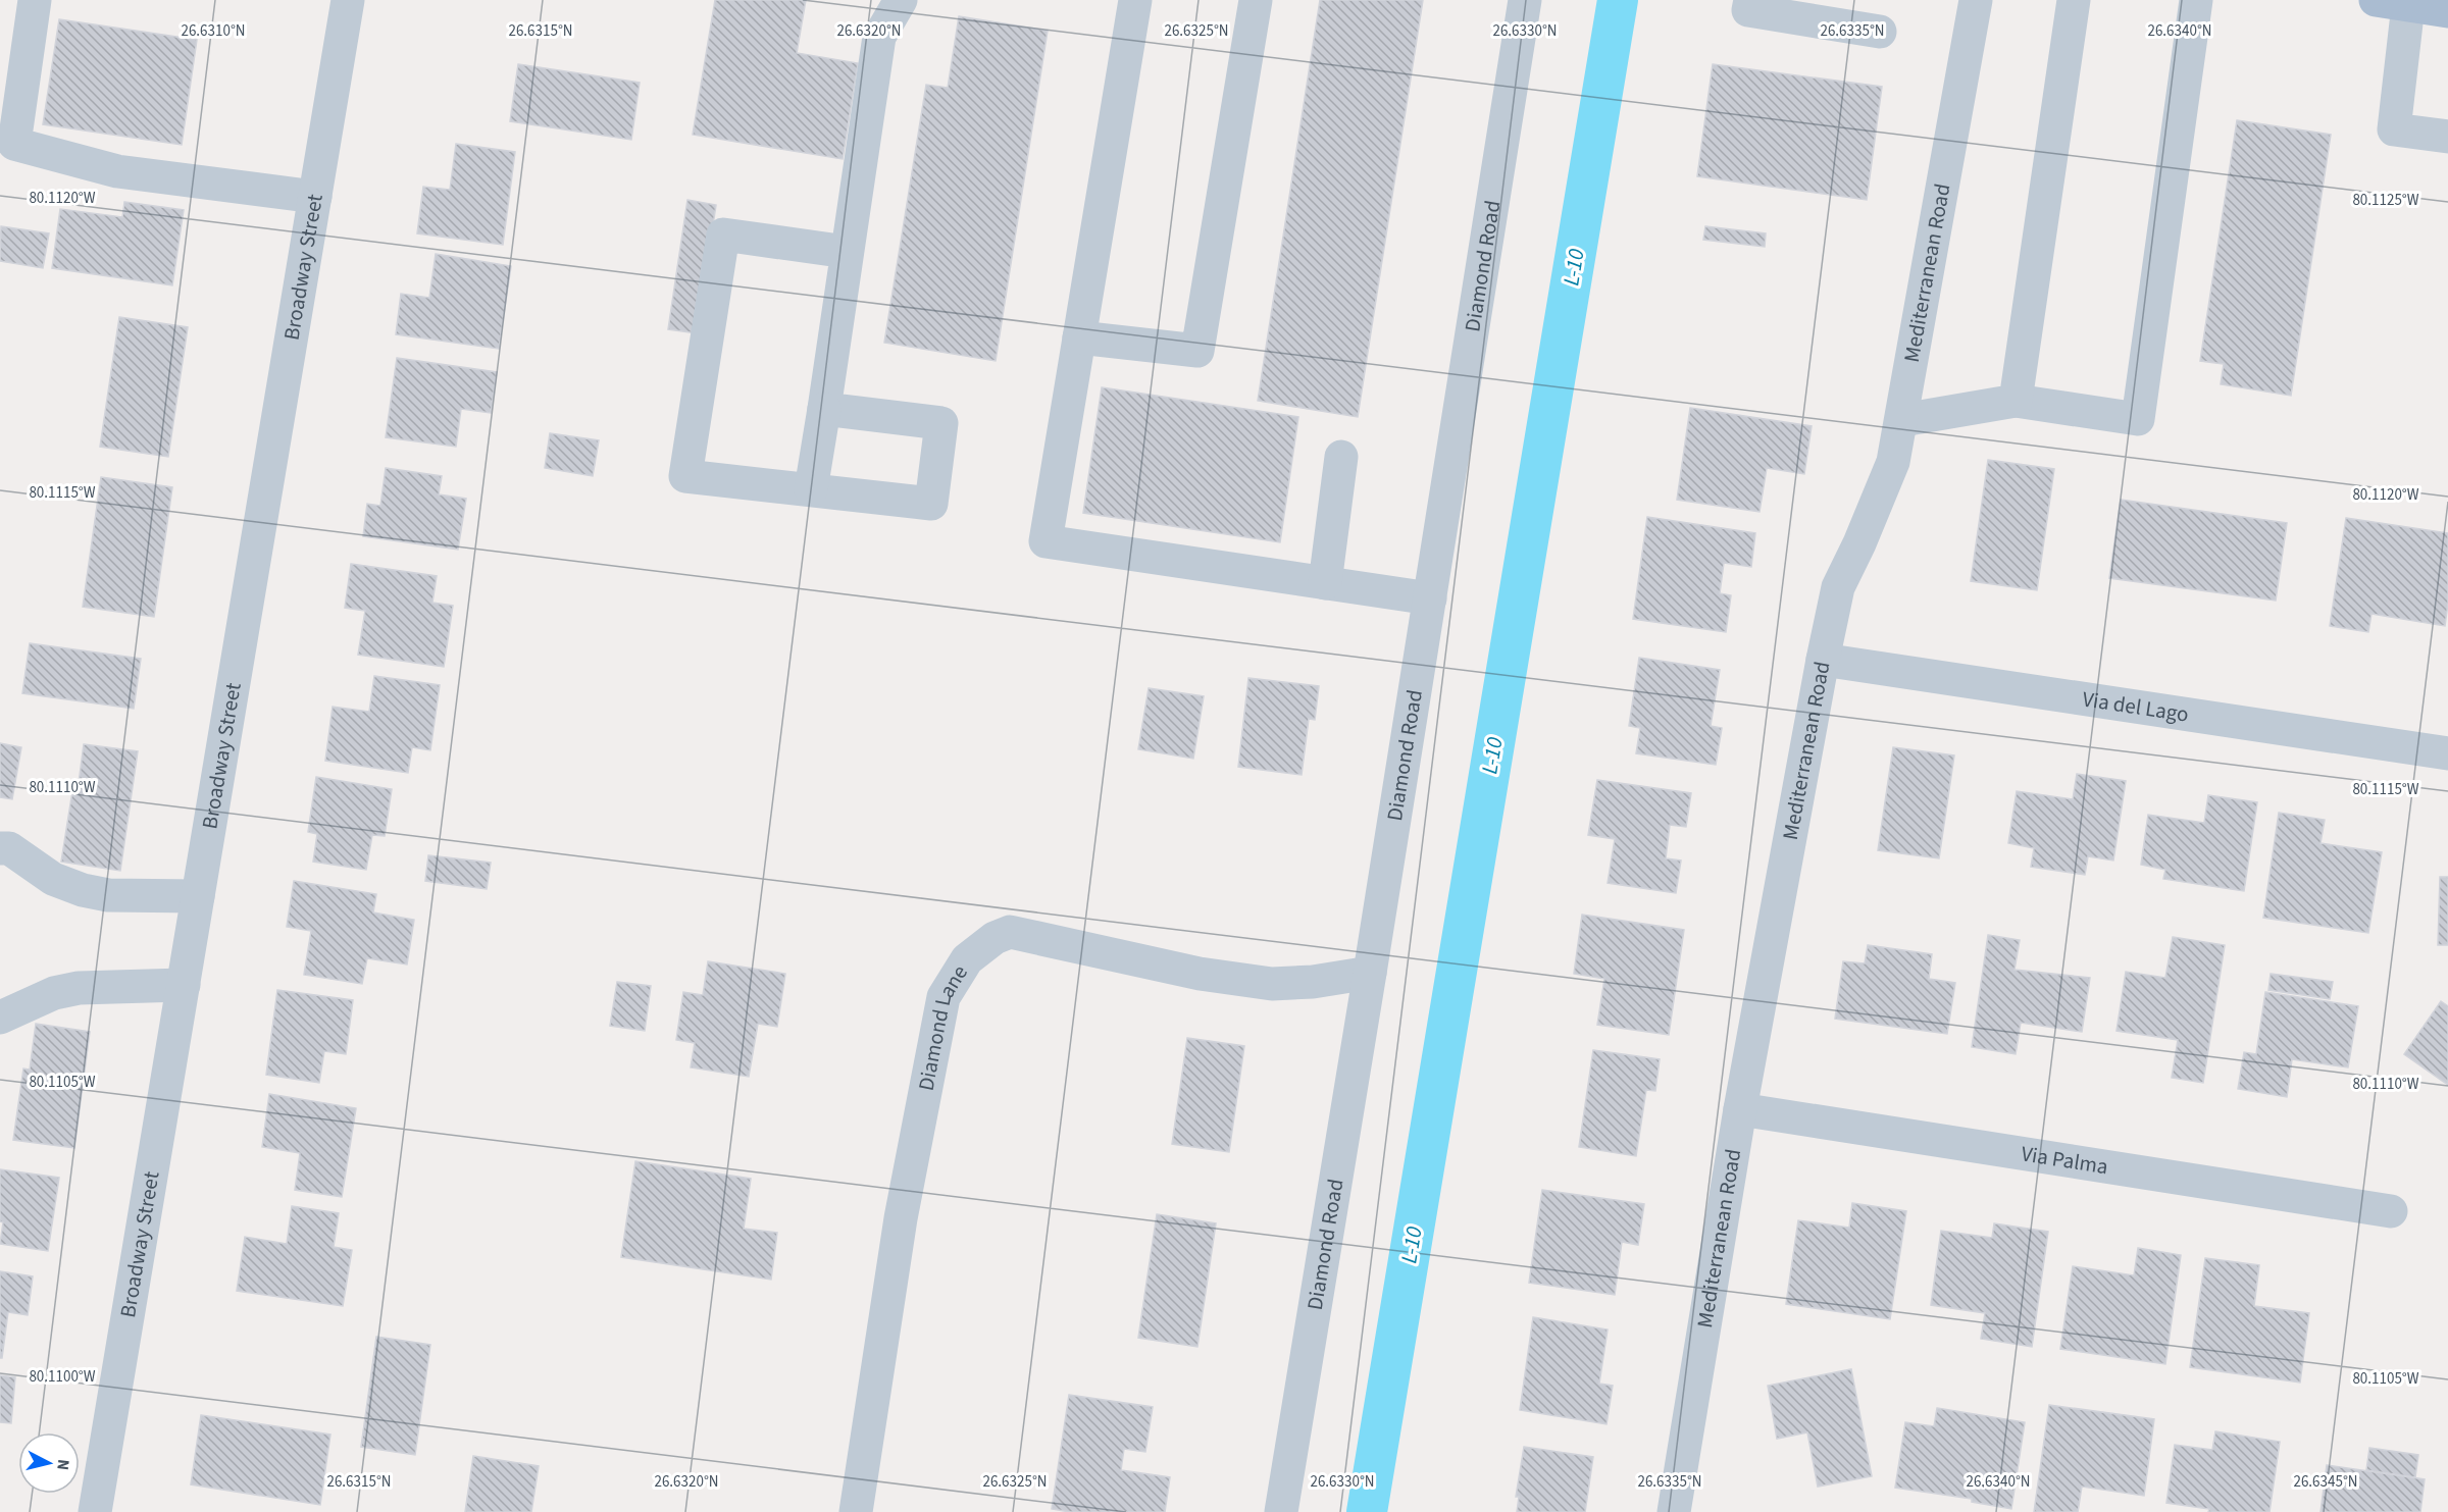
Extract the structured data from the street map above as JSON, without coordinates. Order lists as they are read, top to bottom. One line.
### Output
{"streets":{"street":["Broadway Street","Diamond Road","Mediterranean Road","Via del Lago","Diamond Lane","Via Palma"]},"crossings":[["Diamond Road","Diamond Lane"],["Mediterranean Road","Via del Lago"],["Mediterranean Road","Via Palma"]],"water":["L-10"],"north":"right","coordinates":["26.6310°N","26.6315°N","26.6320°N","26.6325°N","26.6330°N","26.6335°N","26.6340°N","80.1120°W","80.1125°W","80.1115°W","80.1110°W","80.1105°W","80.1100°W","26.6345°N"]}
